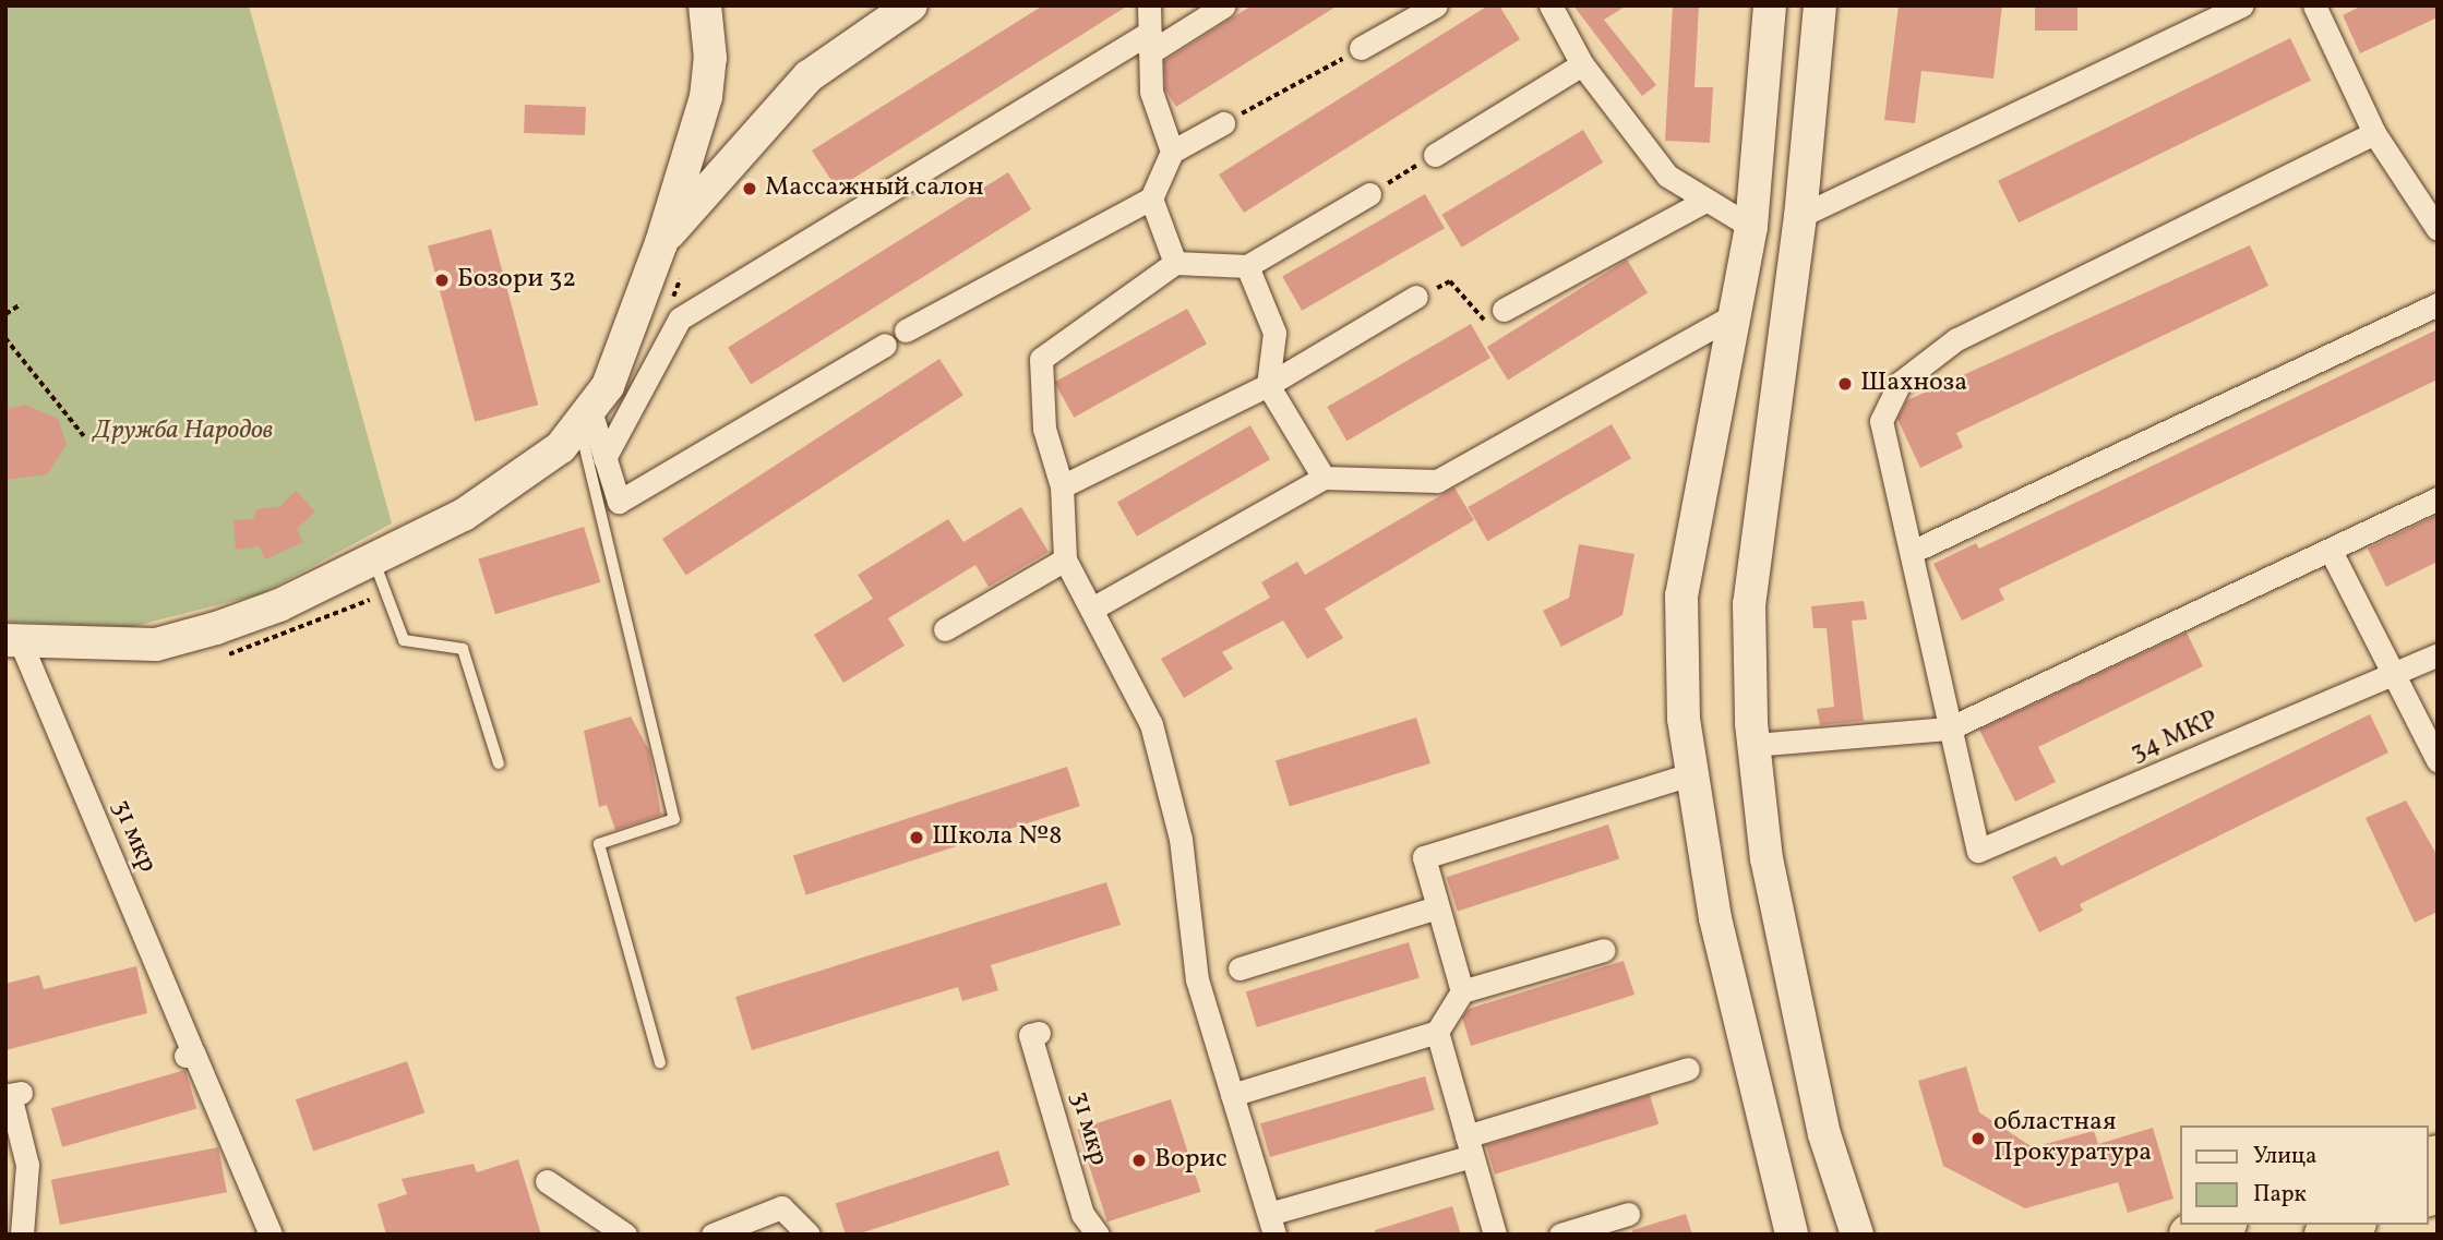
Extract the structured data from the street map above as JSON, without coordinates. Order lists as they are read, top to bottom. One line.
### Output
{"streets":{"street":["34 МКР","31 мкр"]},"parks":["Дружба Народов"],"places":["Массажный салон","Бозори 32","Шахноза","Школа №8","областная Прокуратура","Ворис"],"legend":["Улица","Парк"]}
